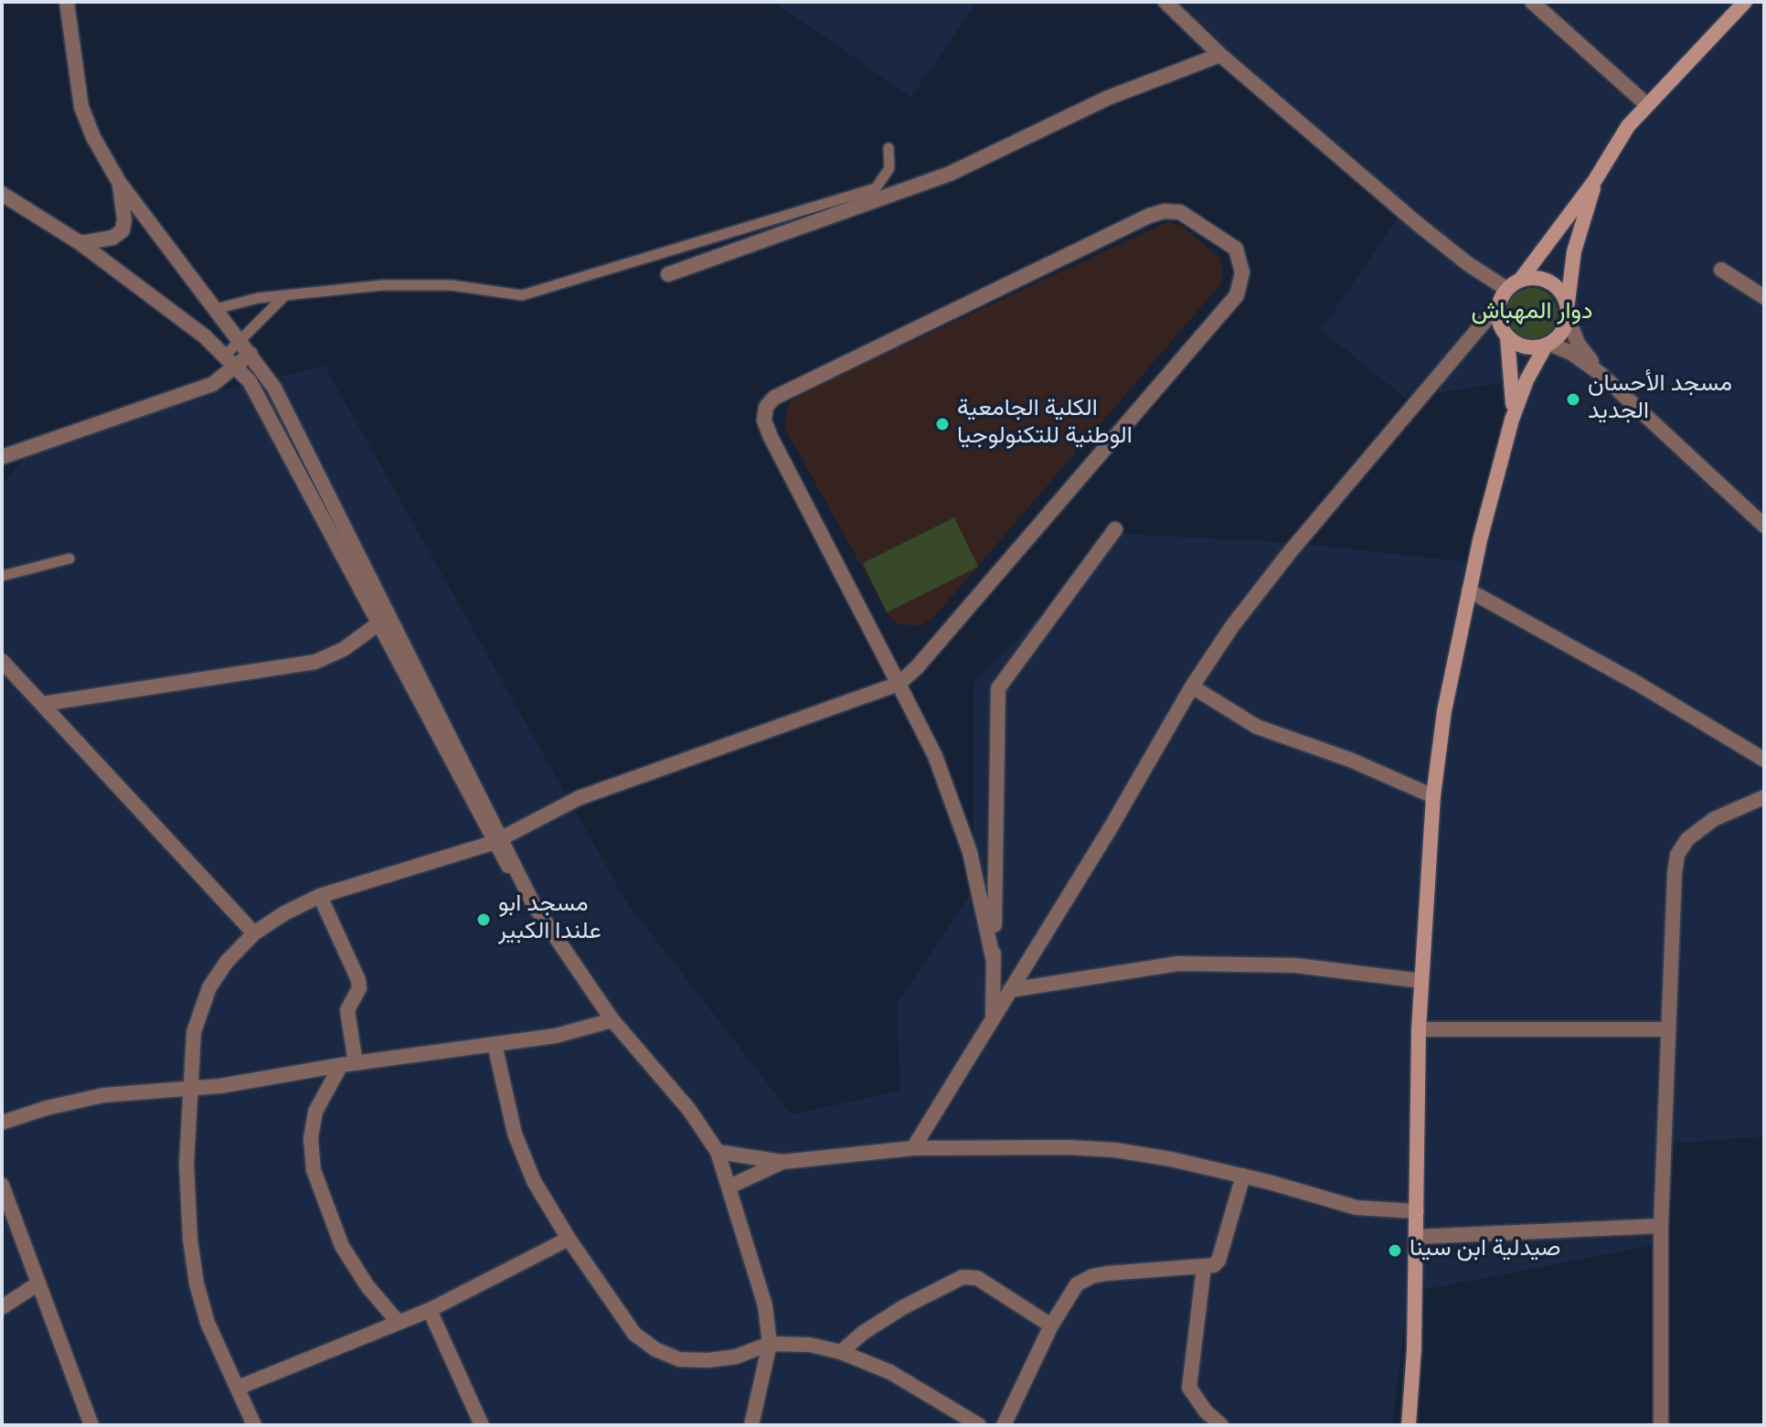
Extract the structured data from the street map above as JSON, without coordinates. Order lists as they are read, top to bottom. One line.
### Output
{"parks":["دوار المهباش"],"places":["مسجد الأحسان الجديد","الكلية الجامعية الوطنية للتكنولوجيا","مسجد ابو علندا الكبير","صيدلية ابن سينا"]}
